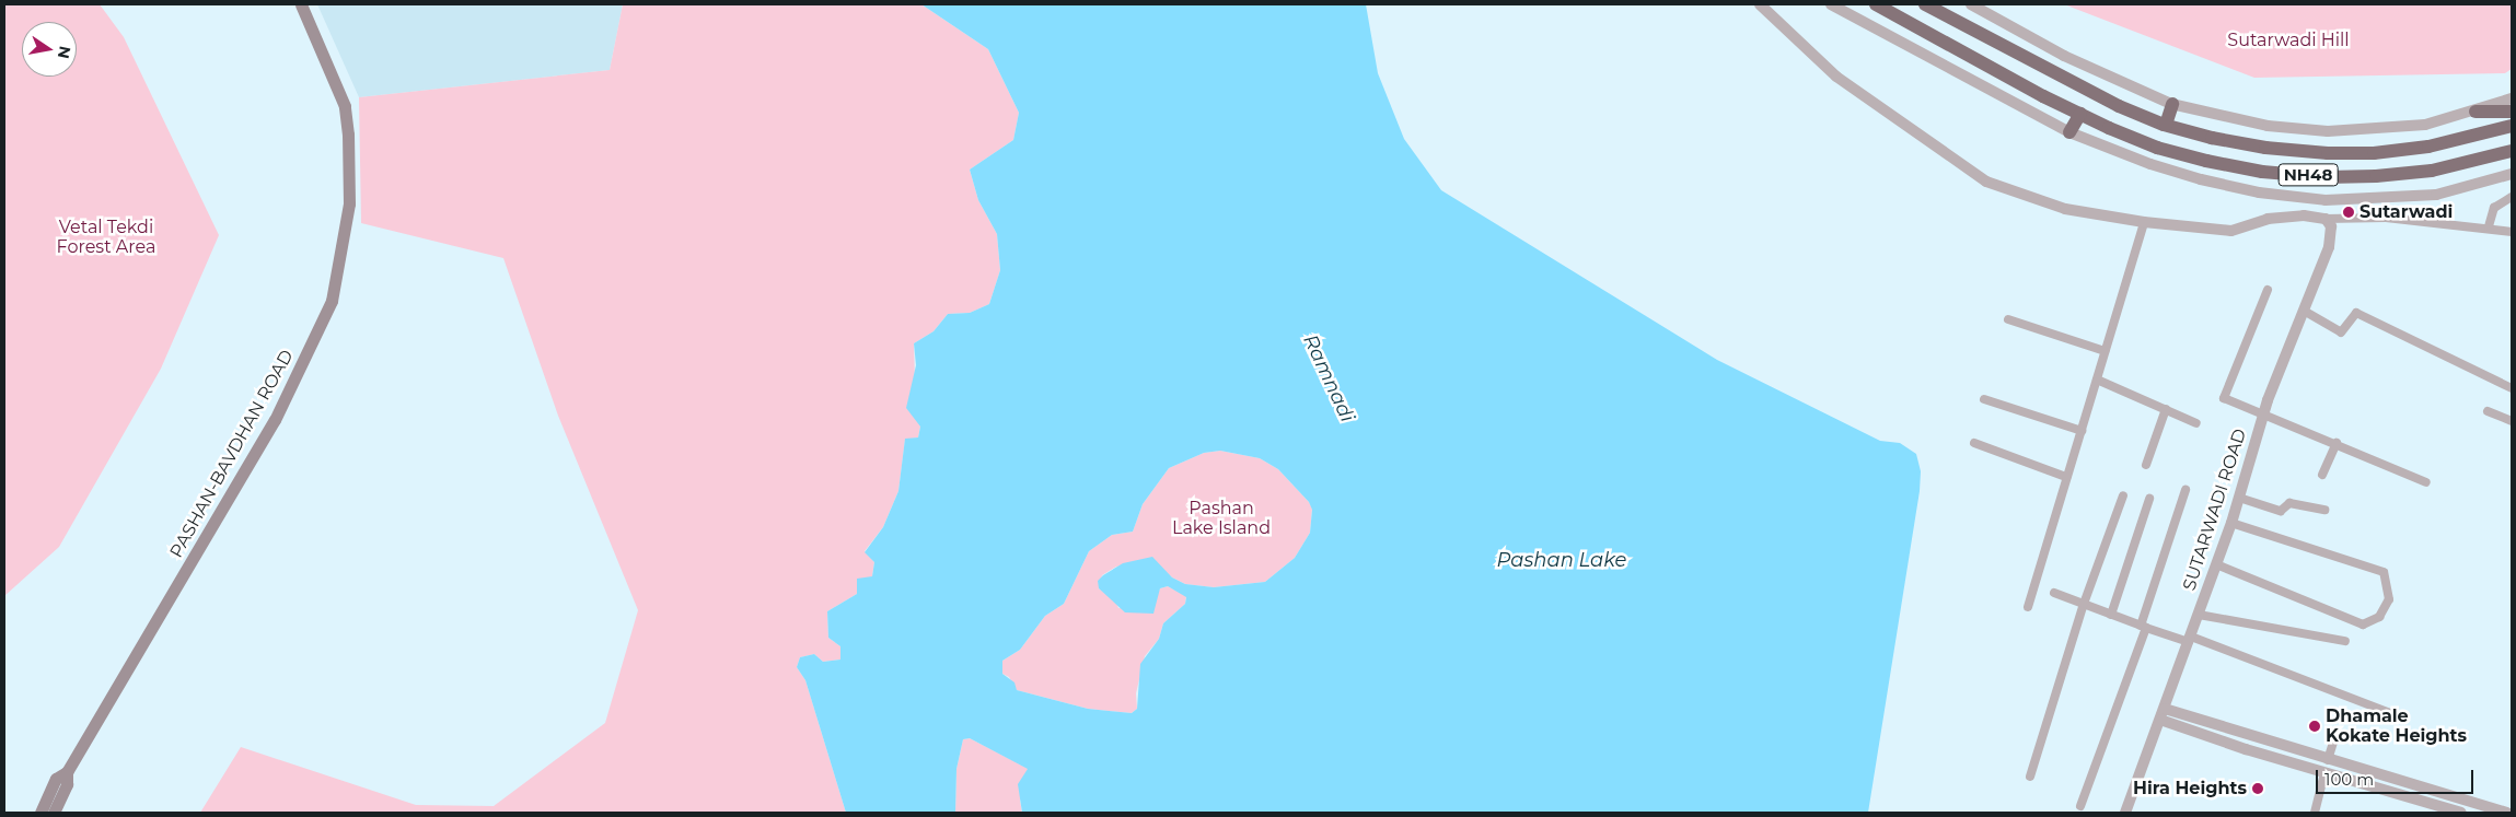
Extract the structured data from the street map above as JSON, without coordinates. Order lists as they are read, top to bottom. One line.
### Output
{"streets":{"highway":["NH48"],"main road":["PASHAN-BAVDHAN ROAD"],"street":["SUTARWADI ROAD"]},"water":["Ramnadi","Pashan Lake"],"parks":["Sutarwadi Hill","Vetal Tekdi Forest Area","Pashan Lake Island"],"places":["Sutarwadi","Dhamale Kokate Heights","Hira Heights"],"scale_bar":"100 m","north":"right"}
